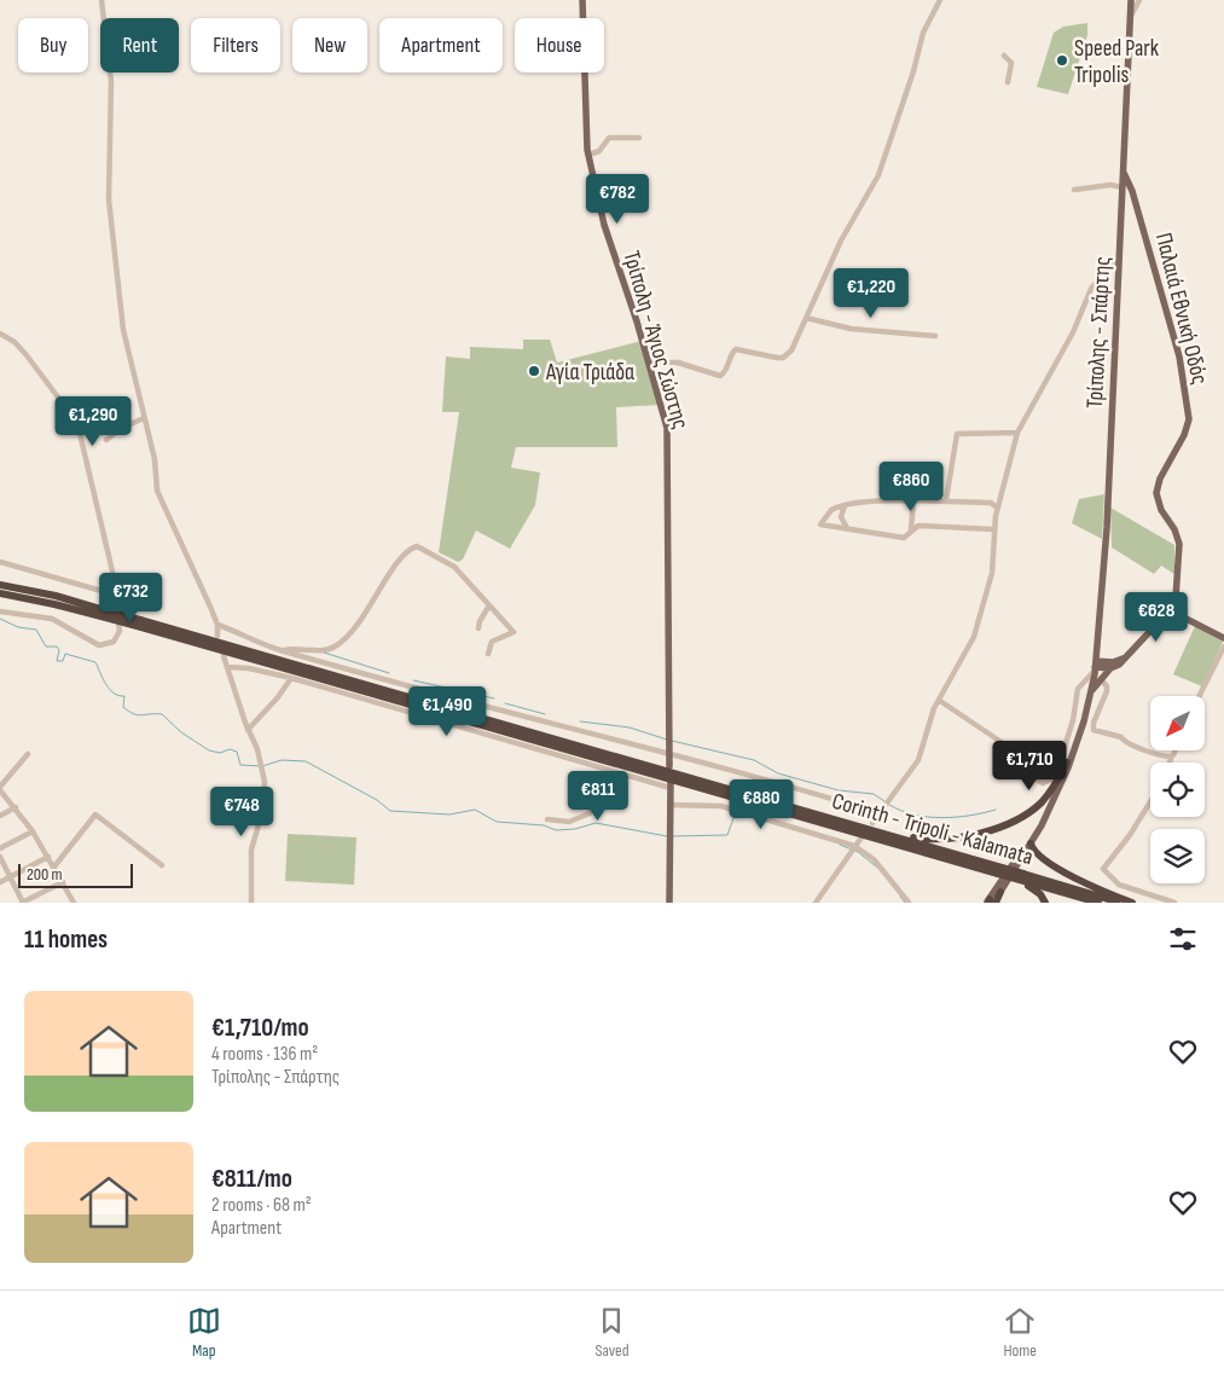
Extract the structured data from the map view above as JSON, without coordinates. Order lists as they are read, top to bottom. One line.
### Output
{"streets":{"highway":["Corinth - Tripoli - Kalamata"],"main road":["Παλαιά Εθνική Οδός","Τρίπολης - Σπάρτης","Τρίπολη - Άγιος Σώστης"]},"crossings":[["Παλαιά Εθνική Οδός","Τρίπολης - Σπάρτης"]],"places":["Speed Park Tripolis","Αγία Τριάδα"],"scale_bar":"200 m","north":"bottom left","page":{"chip":["Buy","Rent","Filters","New","Apartment","House"],"price":["€782","€1,220","€1,290","€860","€732","€628","€1,490","€1,710","€811","€880","€748"],"scale":"200 m","heading":"11 homes","list":[{"name":"€1,710/mo","note":"4 rooms · 136 m² · Τρίπολης - Σπάρτης"},{"name":"€811/mo","note":"2 rooms · 68 m² · Apartment"}],"tabs":["Map","Saved","Home"]}}
